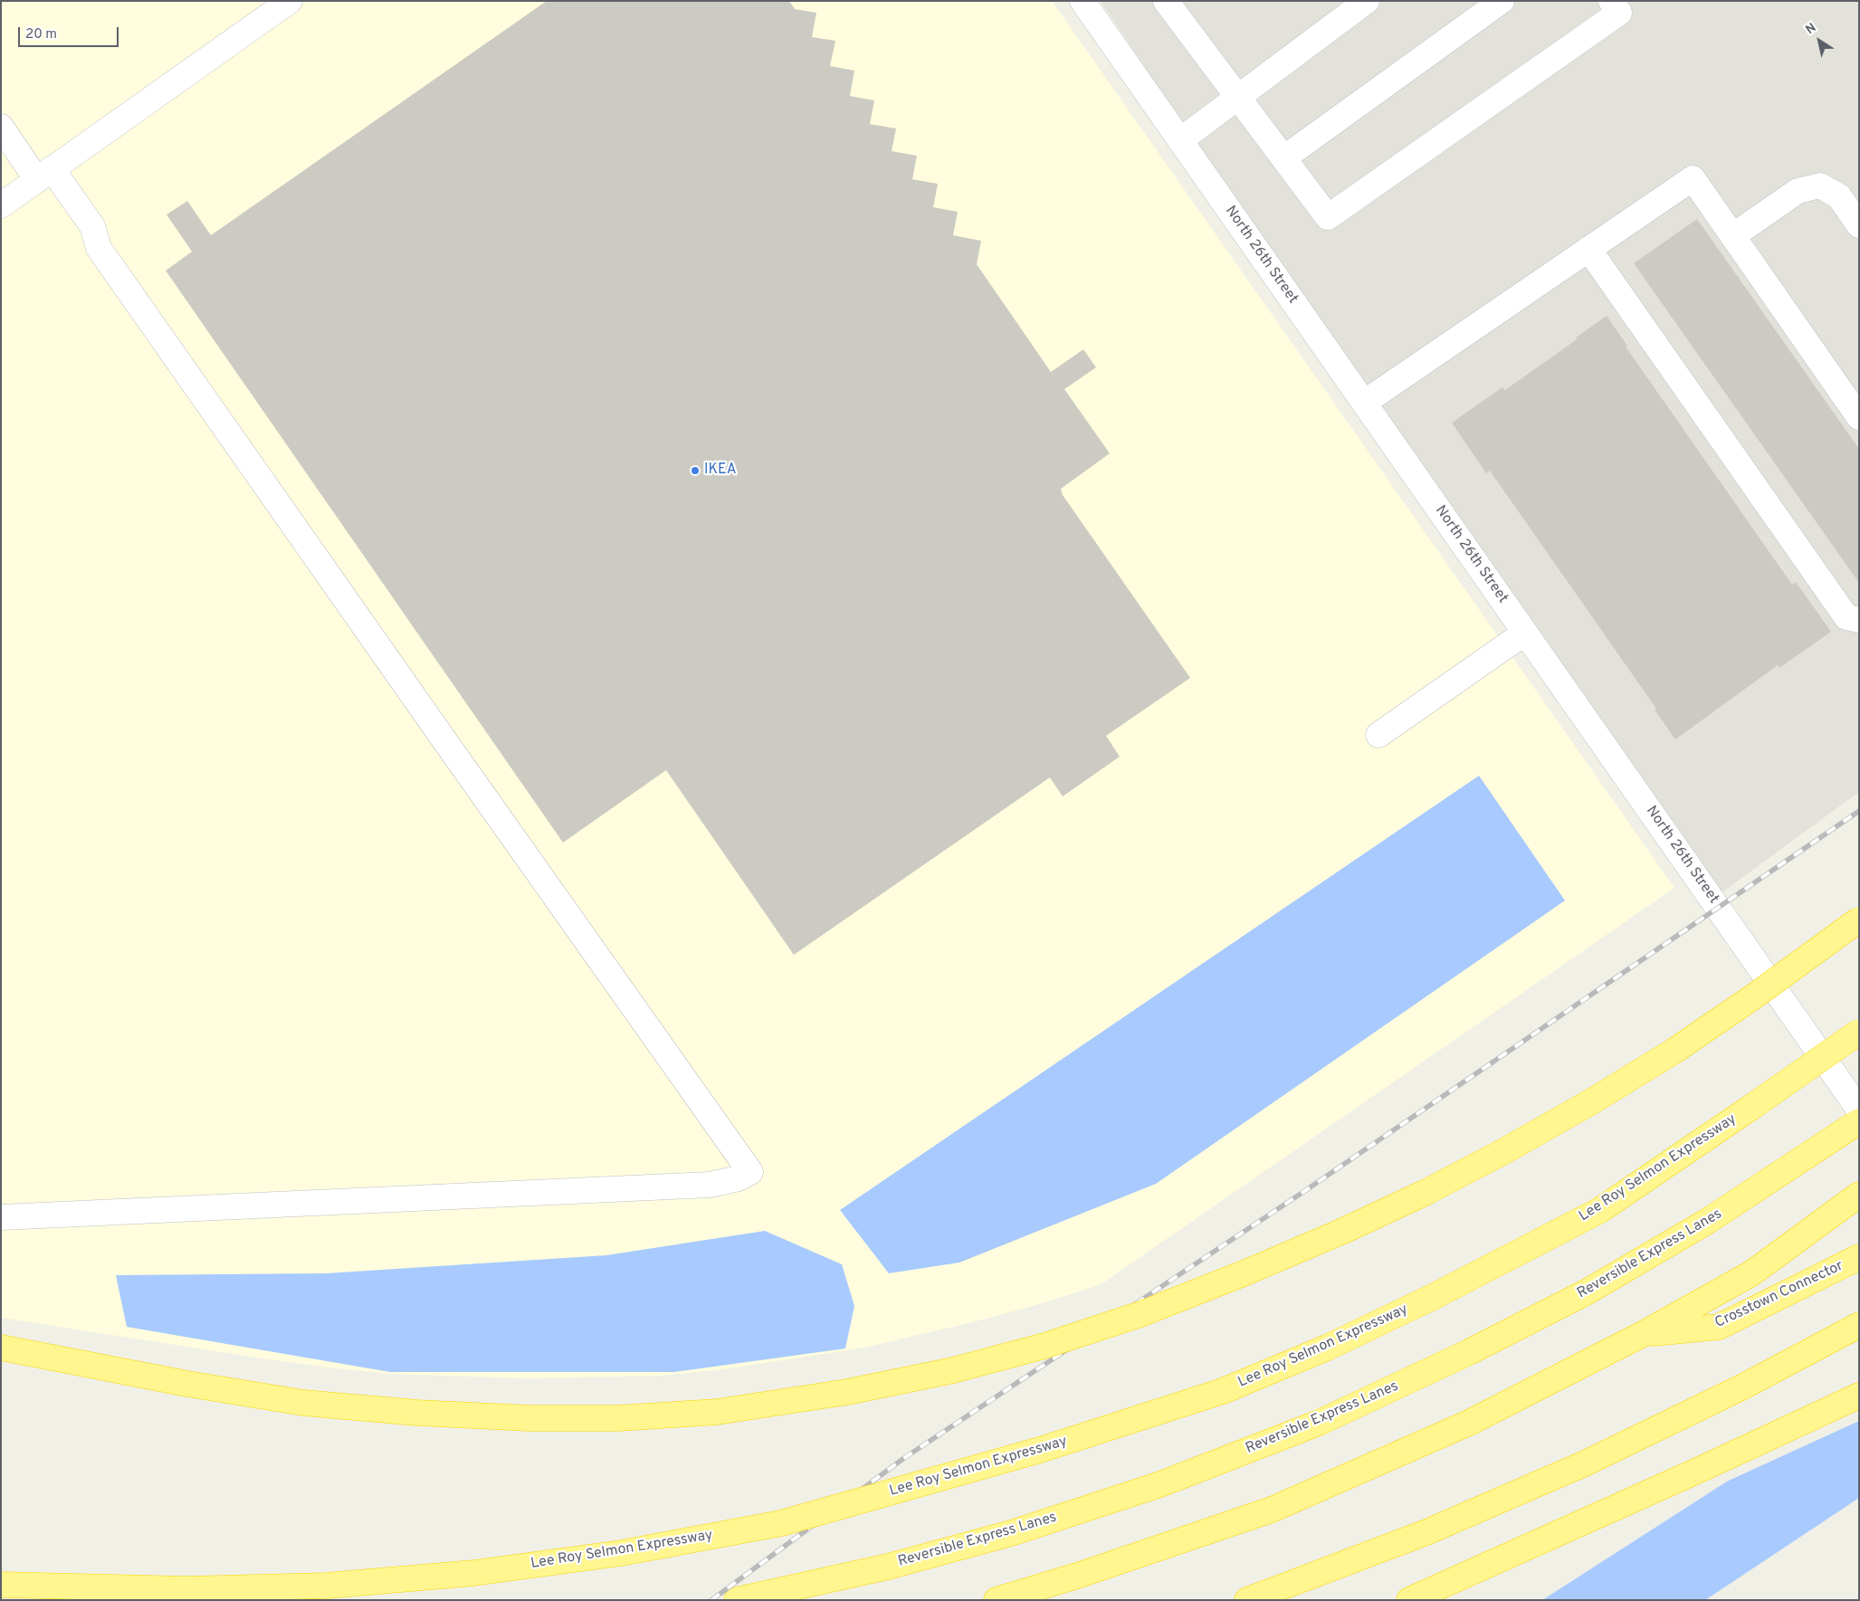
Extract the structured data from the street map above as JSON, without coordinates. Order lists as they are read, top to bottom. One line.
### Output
{"streets":{"highway":["Lee Roy Selmon Expressway","Reversible Express Lanes","Crosstown Connector"],"street":["North 26th Street"]},"places":["IKEA"],"scale_bar":"20 m","north":"top left"}
